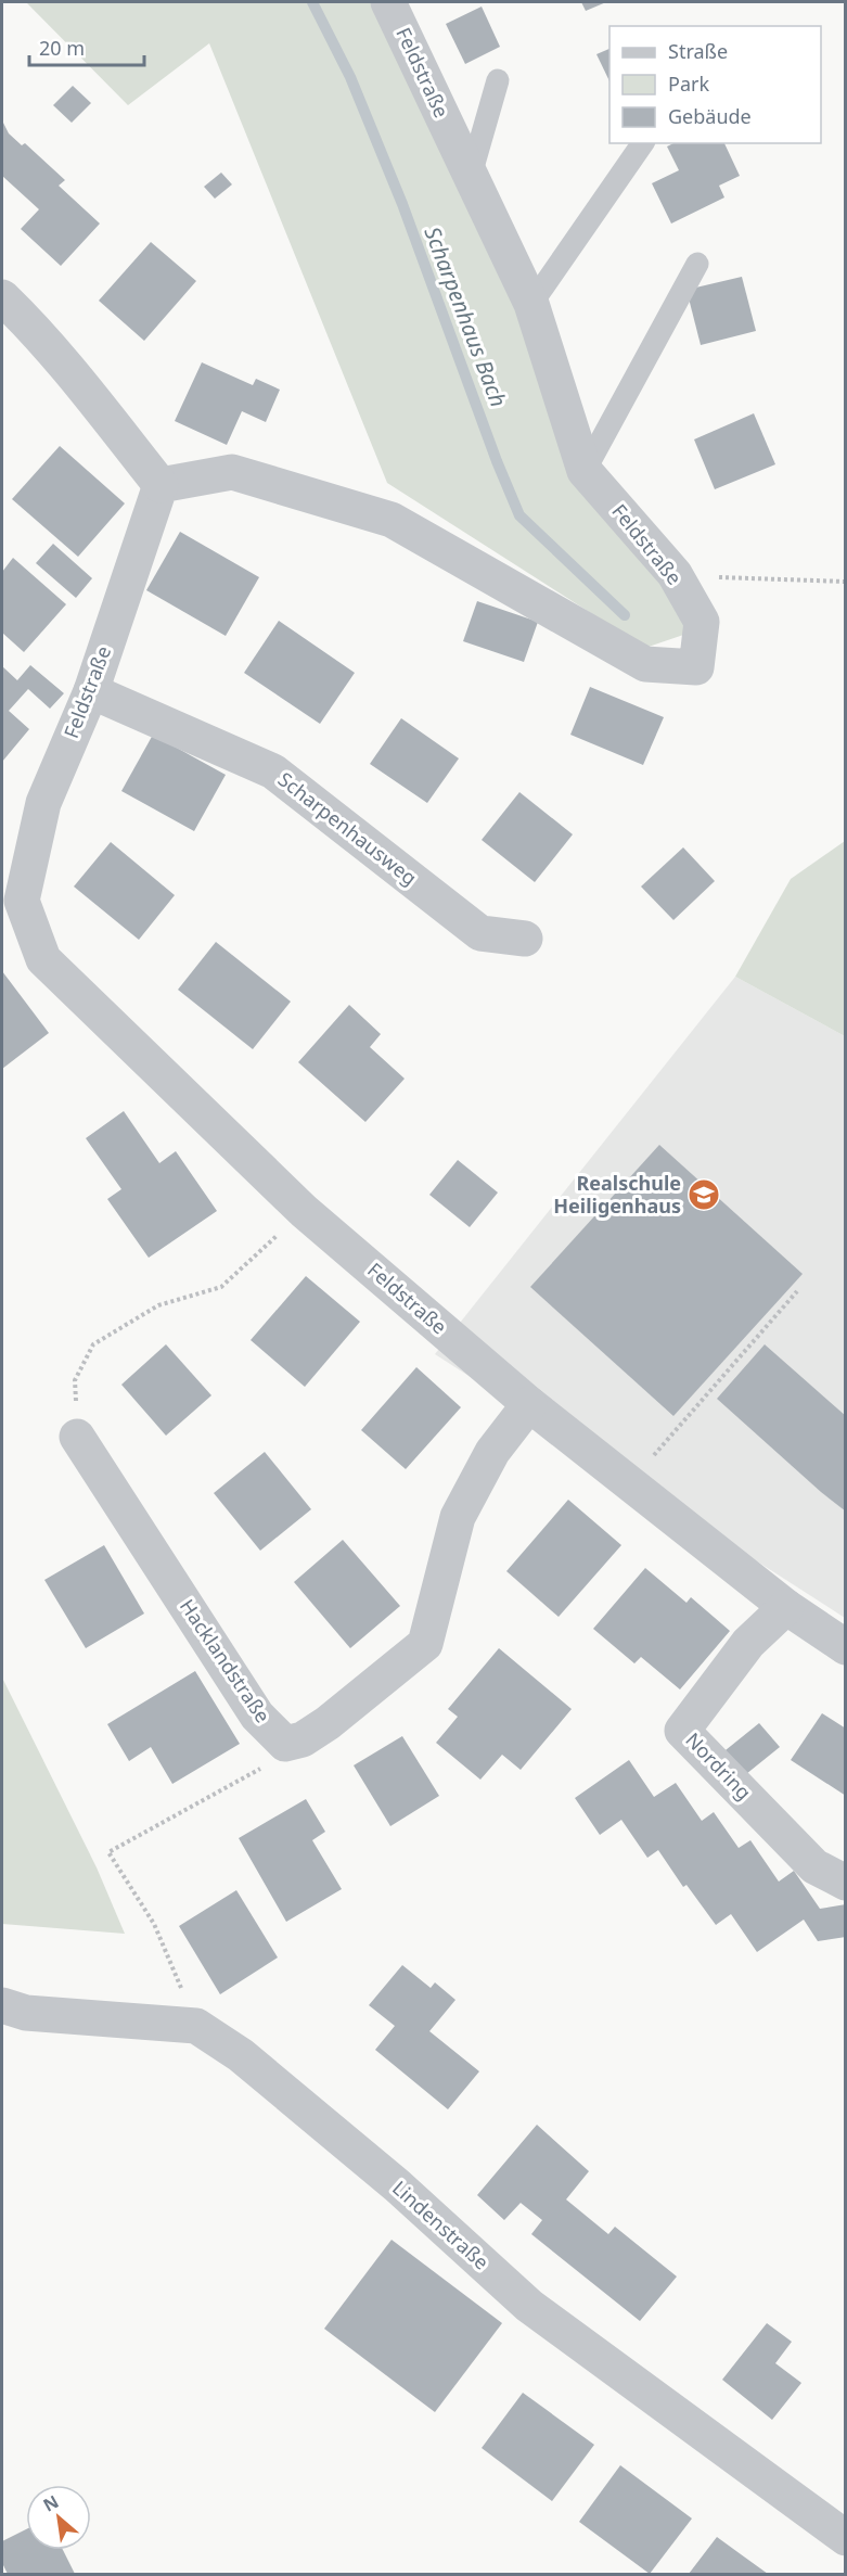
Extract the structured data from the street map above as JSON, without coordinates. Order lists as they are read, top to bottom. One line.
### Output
{"streets":{"street":["Feldstraße","Scharpenhausweg","Hacklandstraße","Nordring","Lindenstraße"]},"crossings":[["Feldstraße","Scharpenhausweg"],["Feldstraße","Nordring"]],"water":["Scharpenhaus Bach"],"places":{"school or university":["Realschule Heiligenhaus"]},"legend":["Straße","Park","Gebäude"],"scale_bar":"20 m","north":"top left"}
